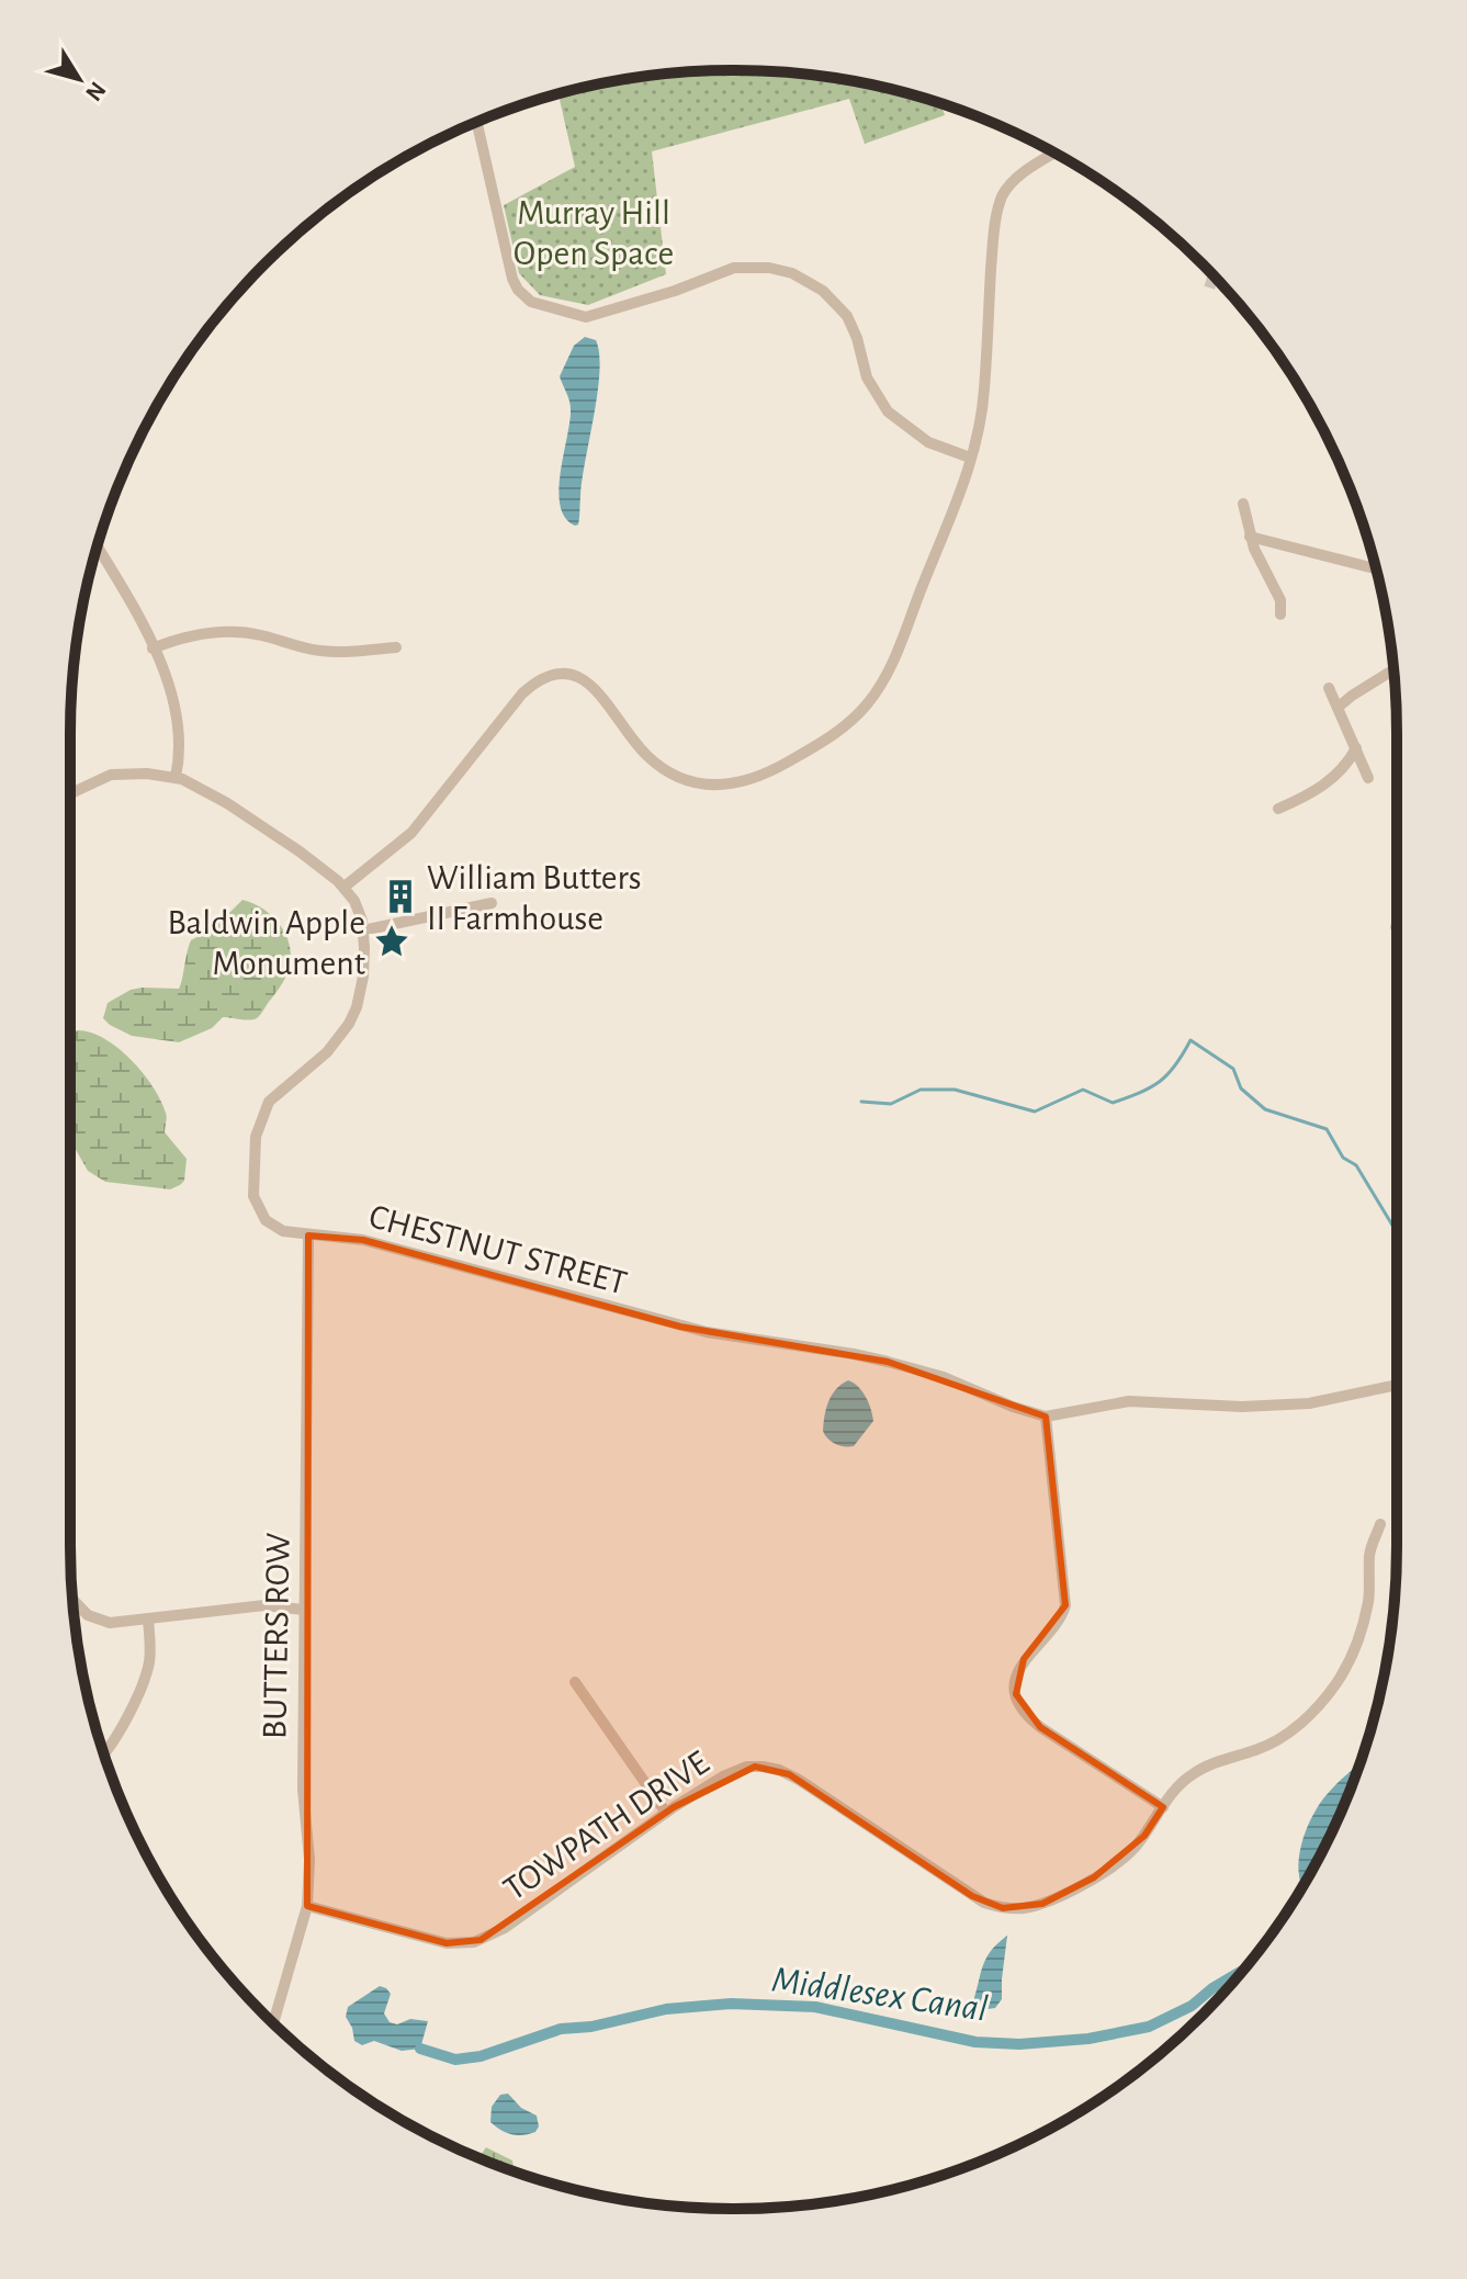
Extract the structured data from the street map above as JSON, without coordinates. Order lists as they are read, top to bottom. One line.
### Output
{"streets":{"street":["CHESTNUT STREET","BUTTERS ROW","TOWPATH DRIVE"]},"crossings":[["CHESTNUT STREET","BUTTERS ROW"],["BUTTERS ROW","TOWPATH DRIVE"]],"water":["Middlesex Canal"],"parks":["Murray Hill Open Space"],"places":{"building":["William Butters II Farmhouse"],"place":["Baldwin Apple Monument"]},"north":"bottom right"}
